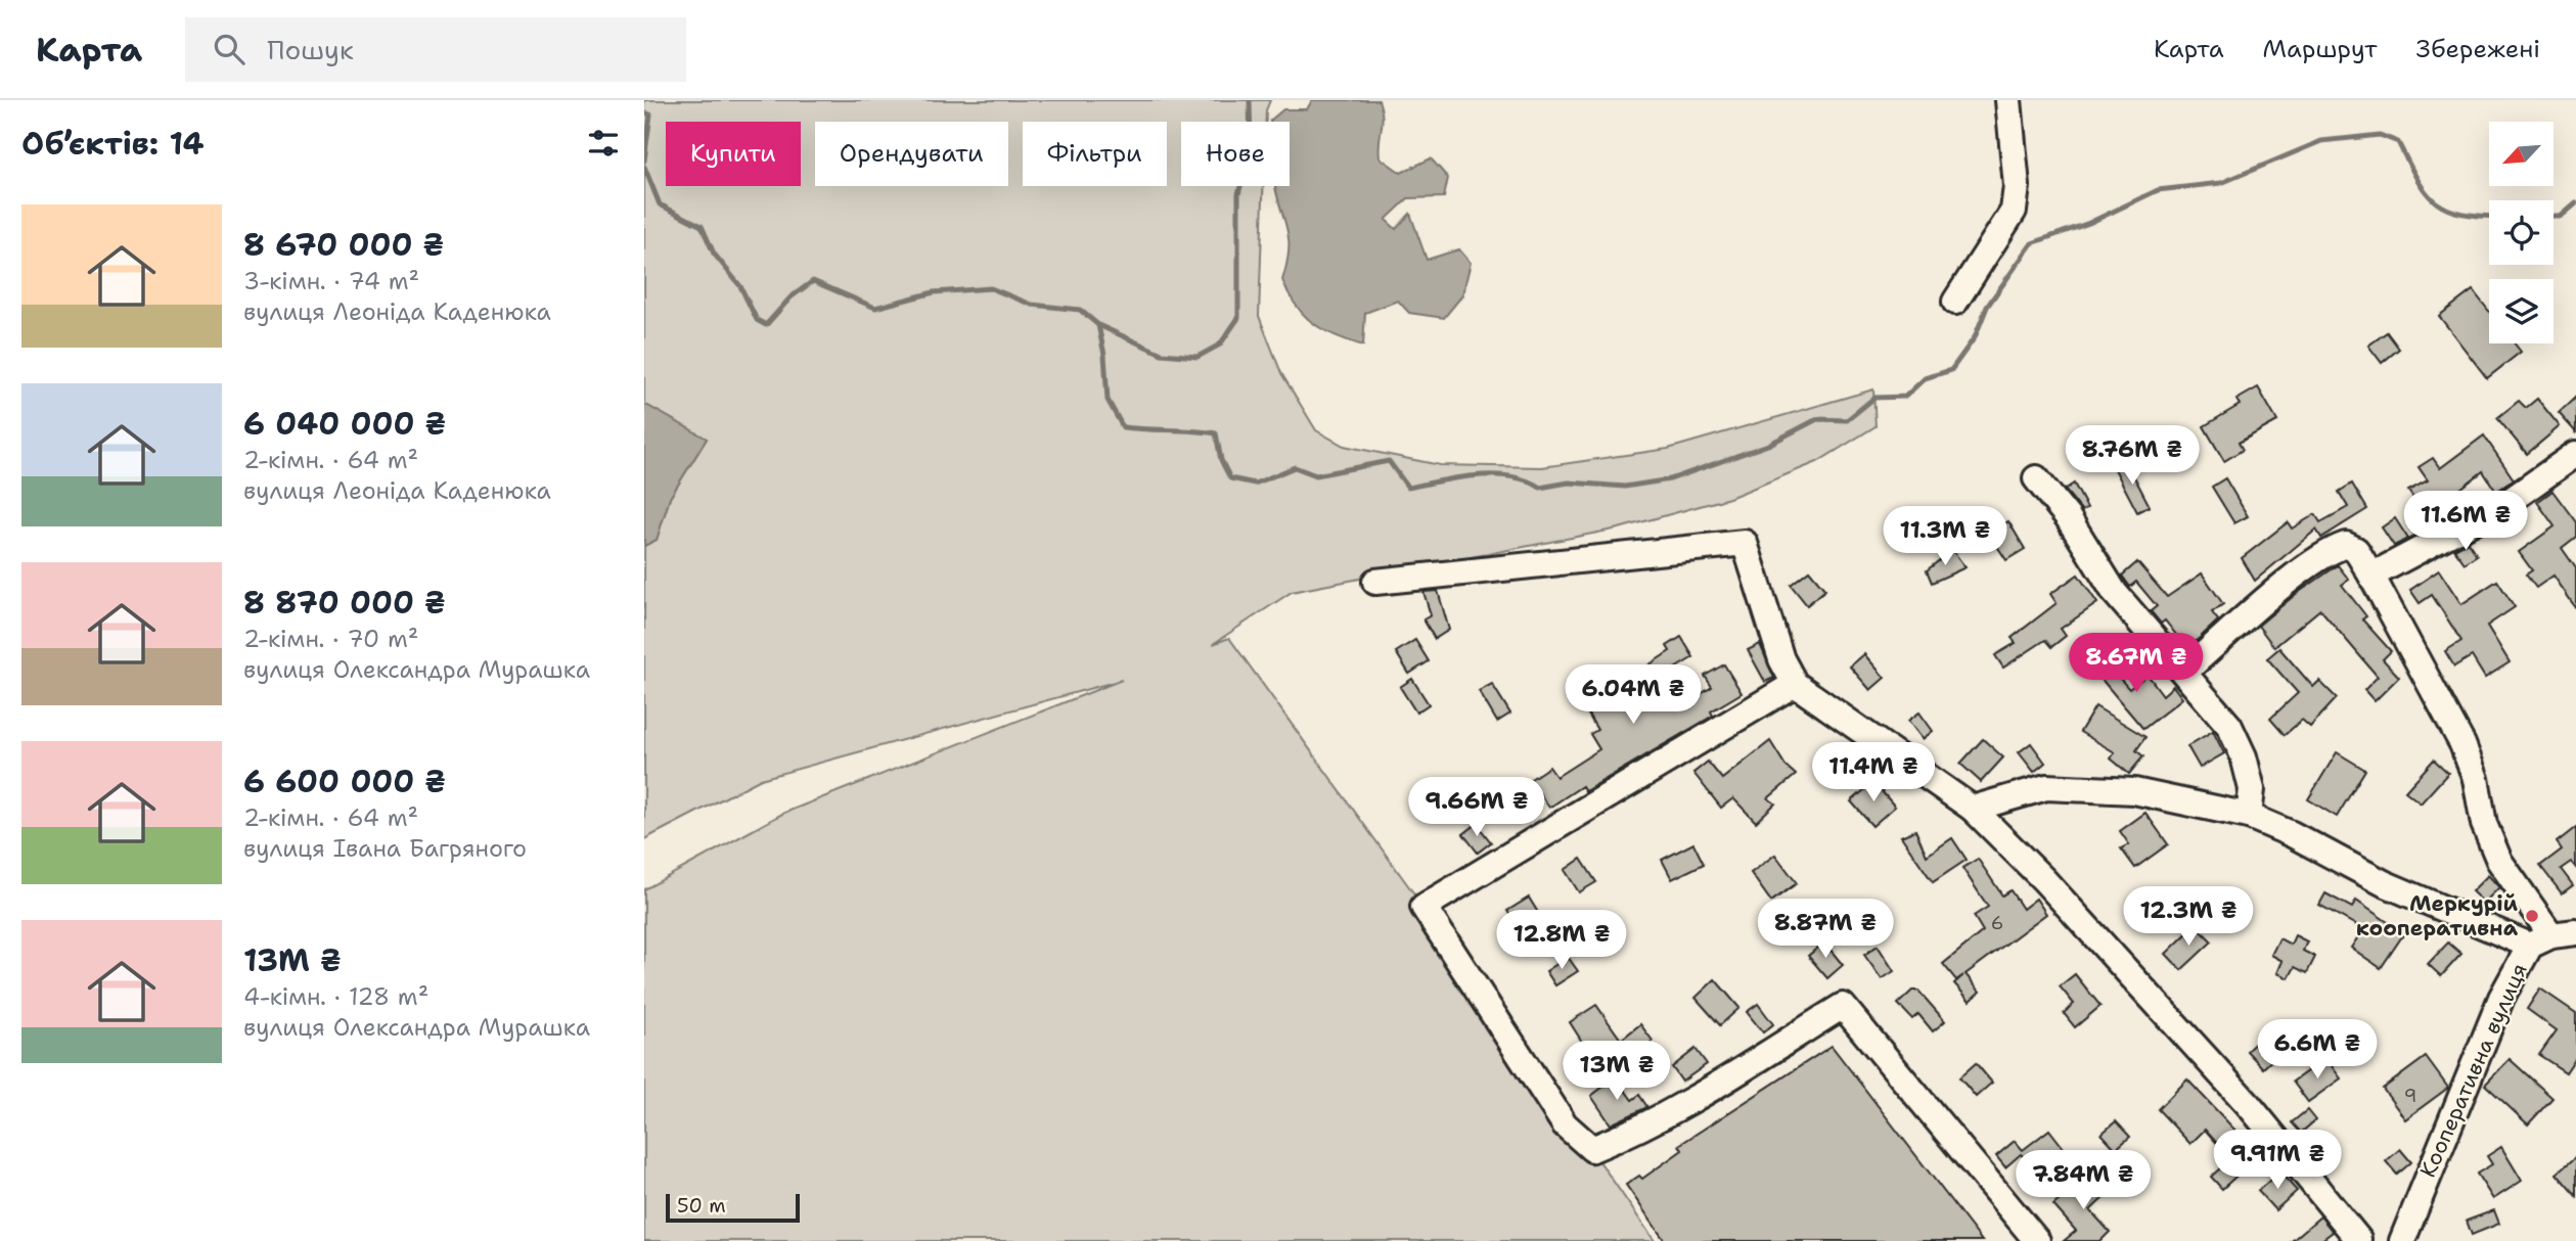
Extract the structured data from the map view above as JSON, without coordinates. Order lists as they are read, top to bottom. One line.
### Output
{"streets":{"street":["Кооперативна вулиця"]},"places":["Меркурій кооперативна"],"house_numbers":["6","9"],"scale_bar":"50 m","north":"bottom left","page":{"header":"Карта","search":"Пошук","nav":["Карта","Маршрут","Збережені"],"heading":"Об’єктів: 14","chip":["Купити","Орендувати","Фільтри","Нове"],"list":[{"name":"8 670 000 ₴","note":"3-кімн. · 74 m² · вулиця Леоніда Каденюка"},{"name":"6 040 000 ₴","note":"2-кімн. · 64 m² · вулиця Леоніда Каденюка"},{"name":"8 870 000 ₴","note":"2-кімн. · 70 m² · вулиця Олександра Мурашка"},{"name":"6 600 000 ₴","note":"2-кімн. · 64 m² · вулиця Івана Багряного"},{"name":"13M ₴","note":"4-кімн. · 128 m² · вулиця Олександра Мурашка"}],"price":["8.76M ₴","11.6M ₴","11.3M ₴","8.67M ₴","6.04M ₴","11.4M ₴","9.66M ₴","12.3M ₴","8.87M ₴","12.8M ₴","6.6M ₴","13M ₴","9.91M ₴","7.84M ₴"],"scale":"50 m"}}
